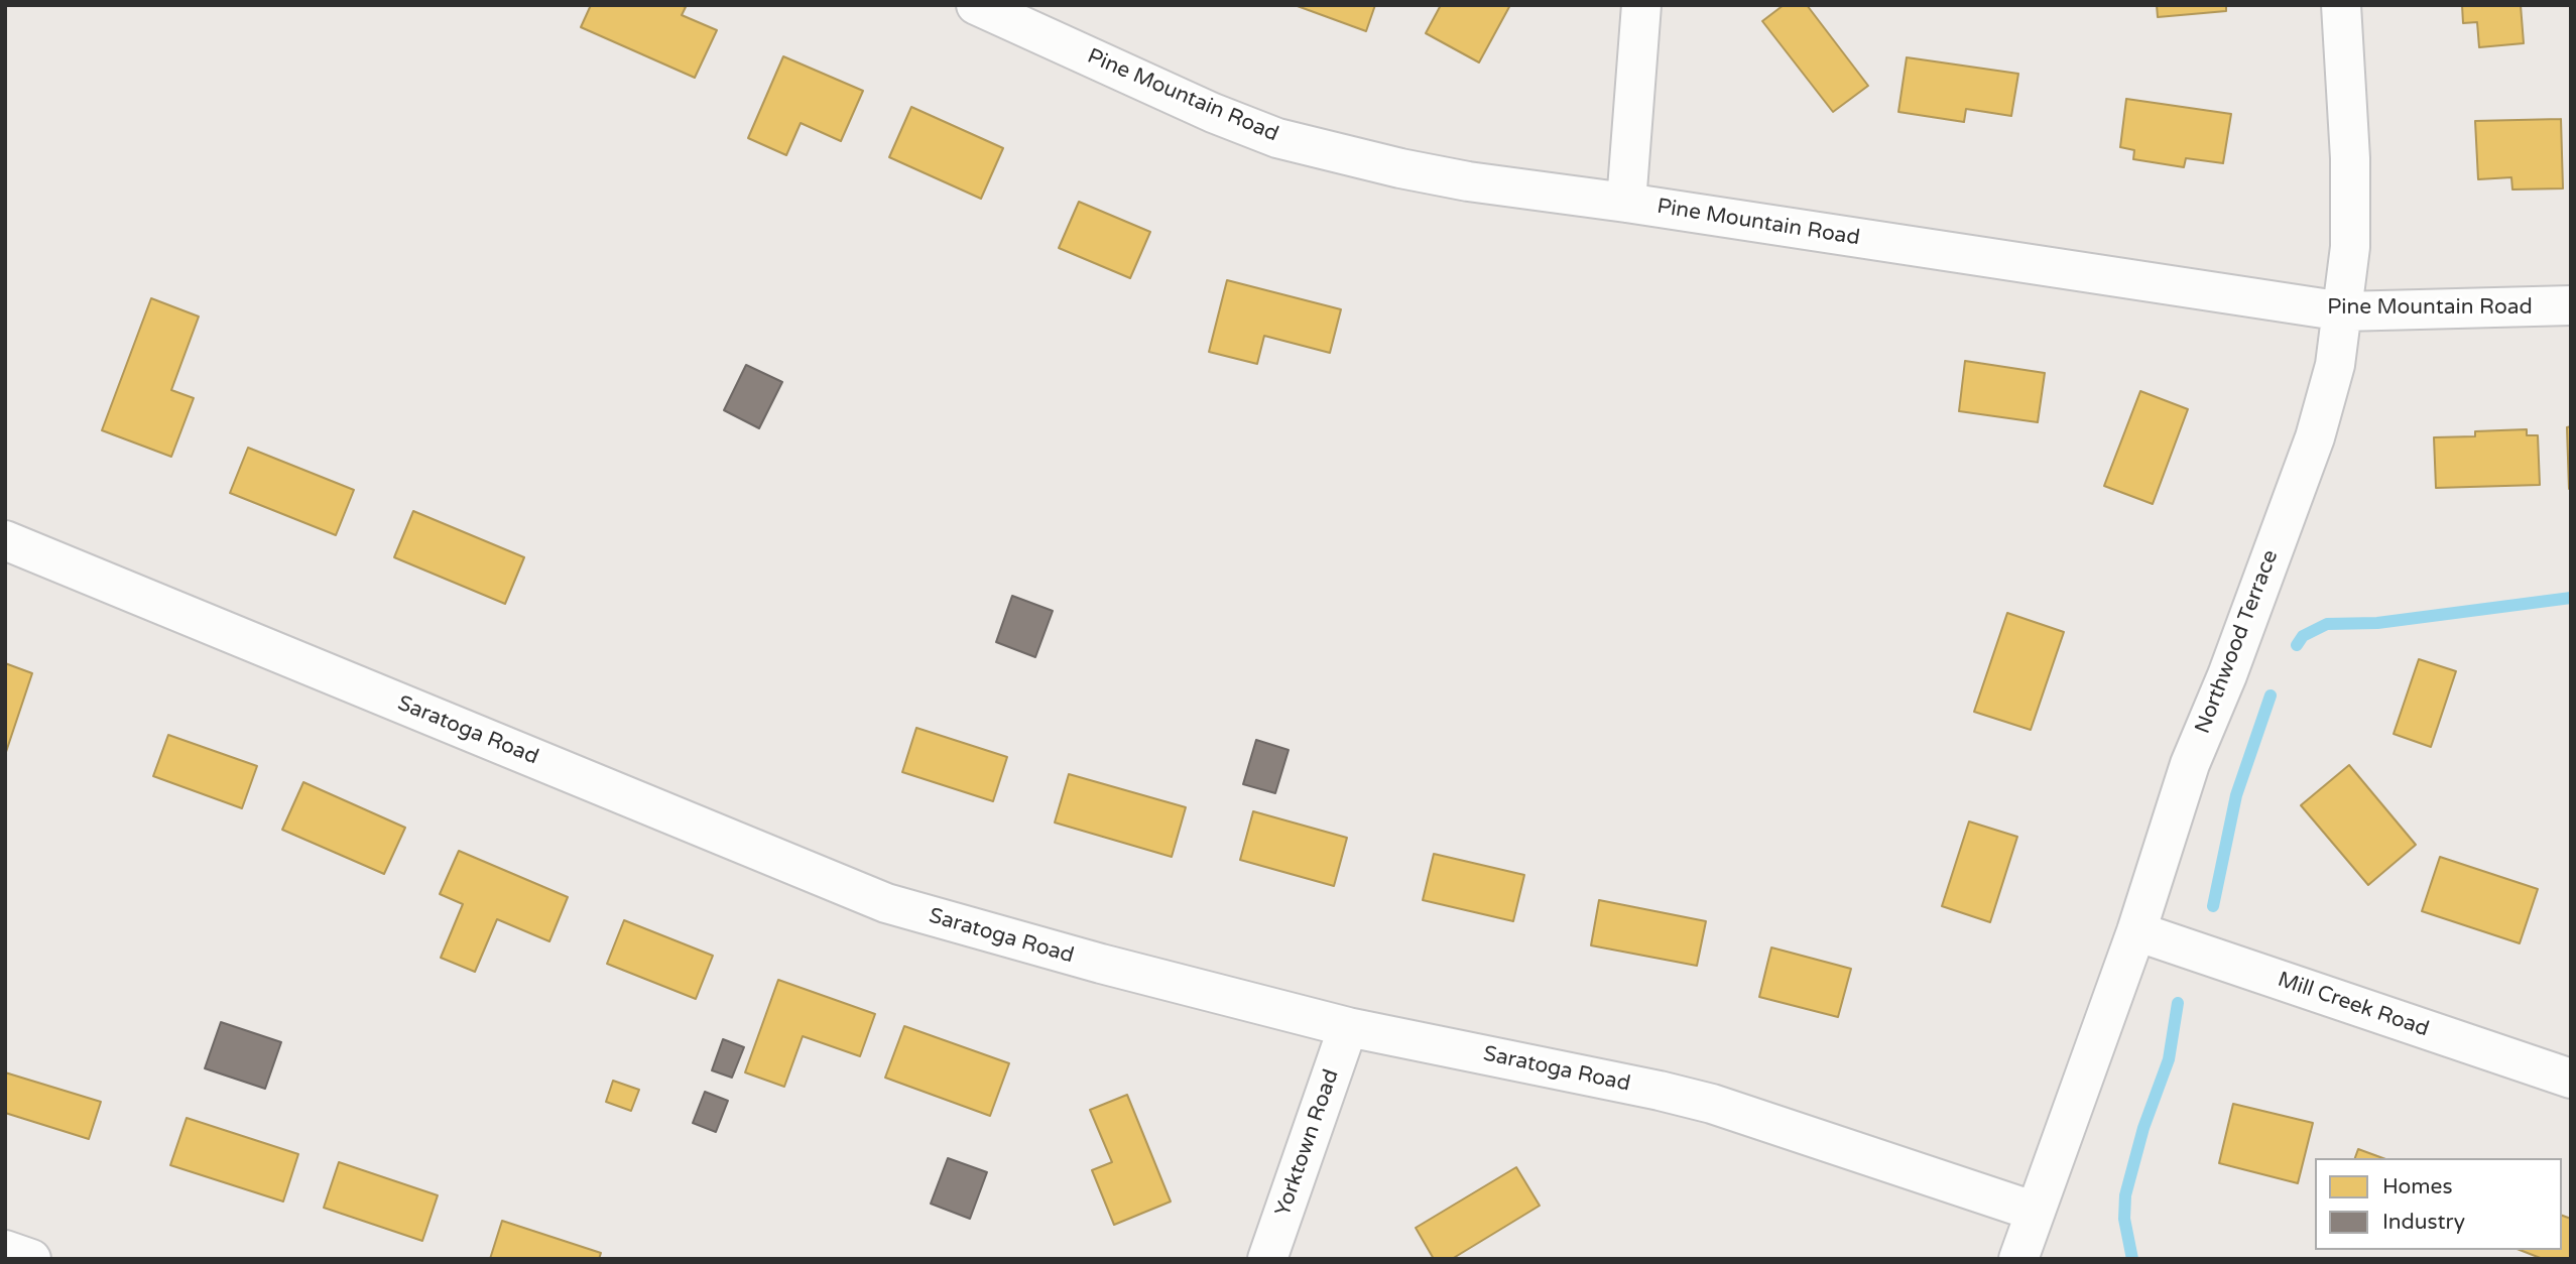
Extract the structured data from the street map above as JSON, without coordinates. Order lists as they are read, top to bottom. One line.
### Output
{"streets":{"street":["Pine Mountain Road","Northwood Terrace","Saratoga Road","Mill Creek Road","Yorktown Road"]},"crossings":[["Pine Mountain Road","Northwood Terrace"],["Northwood Terrace","Saratoga Road"],["Northwood Terrace","Mill Creek Road"],["Saratoga Road","Yorktown Road"]],"legend":["Homes","Industry"]}
